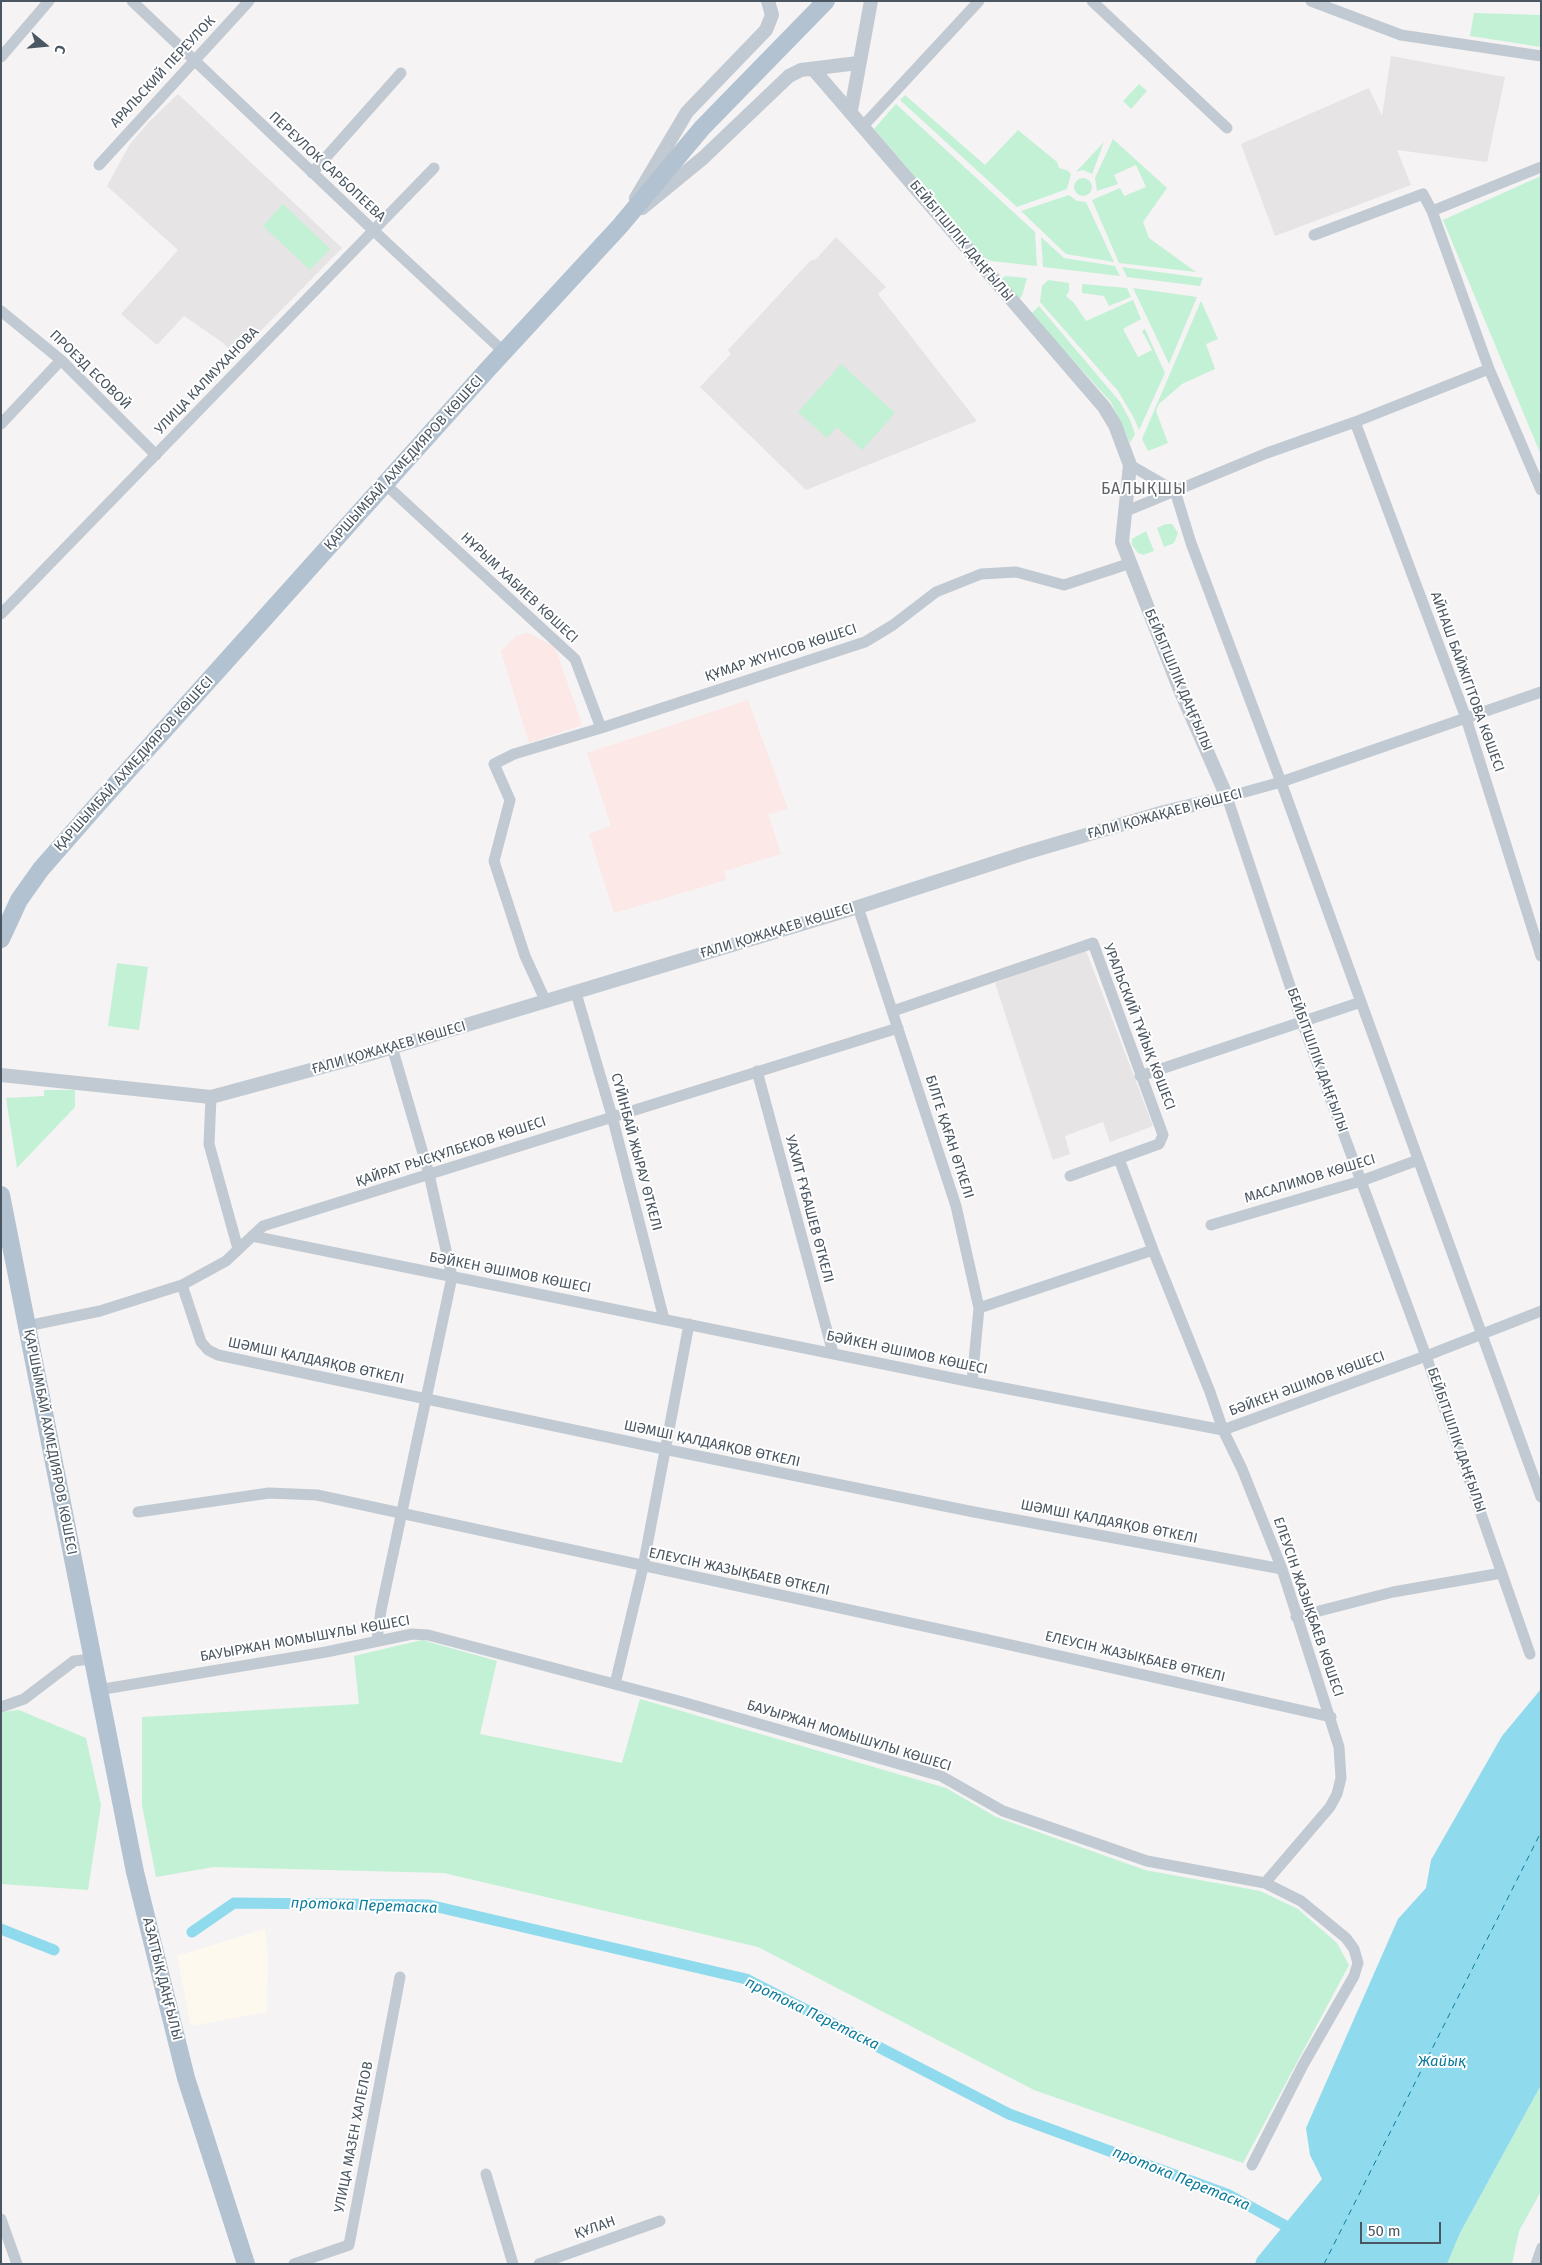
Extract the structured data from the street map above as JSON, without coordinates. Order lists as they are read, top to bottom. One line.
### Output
{"streets":{"main road":["ҚАРШЫМБАЙ АХМЕДИЯРОВ КӨШЕСІ","АЗАТТЫҚ ДАҢҒЫЛЫ"],"street":["АРАЛЬСКИЙ ПЕРЕУЛОК","ПЕРЕУЛОК САРБОПЕЕВА","БЕЙБІТШІЛІК ДАҢҒЫЛЫ","ПРОЕЗД ЕСОВОЙ","УЛИЦА КАЛМУХАНОВА","НҰРЫМ ХАБИЕВ КӨШЕСІ","ҚҰМАР ЖҮНІСОВ КӨШЕСІ","АЙНАШ БАЙЖІГІТОВА КӨШЕСІ","ҒАЛИ ҚОЖАҚАЕВ КӨШЕСІ","УРАЛЬСКИЙ ТҰЙЫҚ КӨШЕСІ","БІЛГЕ ҚАҒАН ӨТКЕЛІ","ҚАЙРАТ РЫСҚҰЛБЕКОВ КӨШЕСІ","СҮЙІНБАЙ ЖЫРАУ ӨТКЕЛІ","МАСАЛИМОВ КӨШЕСІ","УАХИТ ҒҰБАШЕВ ӨТКЕЛІ","БӘЙКЕН ӘШІМОВ КӨШЕСІ","ШӘМШІ ҚАЛДАЯҚОВ ӨТКЕЛІ","ЕЛЕУСІН ЖАЗЫҚБАЕВ ӨТКЕЛІ","ЕЛЕУСІН ЖАЗЫҚБАЕВ КӨШЕСІ","БАУЫРЖАН МОМЫШҰЛЫ КӨШЕСІ","УЛИЦА МАЗЕН ХАЛЕЛОВ","ҚҰЛАН"]},"crossings":[["АРАЛЬСКИЙ ПЕРЕУЛОК","ПЕРЕУЛОК САРБОПЕЕВА"],["ПЕРЕУЛОК САРБОПЕЕВА","УЛИЦА КАЛМУХАНОВА"],["ПЕРЕУЛОК САРБОПЕЕВА","ҚАРШЫМБАЙ АХМЕДИЯРОВ КӨШЕСІ"],["БЕЙБІТШІЛІК ДАҢҒЫЛЫ","ҚҰМАР ЖҮНІСОВ КӨШЕСІ"],["БЕЙБІТШІЛІК ДАҢҒЫЛЫ","ҒАЛИ ҚОЖАҚАЕВ КӨШЕСІ"],["БЕЙБІТШІЛІК ДАҢҒЫЛЫ","МАСАЛИМОВ КӨШЕСІ"],["БЕЙБІТШІЛІК ДАҢҒЫЛЫ","БӘЙКЕН ӘШІМОВ КӨШЕСІ"],["ПРОЕЗД ЕСОВОЙ","УЛИЦА КАЛМУХАНОВА"],["ҚАРШЫМБАЙ АХМЕДИЯРОВ КӨШЕСІ","НҰРЫМ ХАБИЕВ КӨШЕСІ"],["ҚАРШЫМБАЙ АХМЕДИЯРОВ КӨШЕСІ","ҚАЙРАТ РЫСҚҰЛБЕКОВ КӨШЕСІ"],["ҚАРШЫМБАЙ АХМЕДИЯРОВ КӨШЕСІ","БАУЫРЖАН МОМЫШҰЛЫ КӨШЕСІ"],["ҚАРШЫМБАЙ АХМЕДИЯРОВ КӨШЕСІ","АЗАТТЫҚ ДАҢҒЫЛЫ"],["НҰРЫМ ХАБИЕВ КӨШЕСІ","ҚҰМАР ЖҮНІСОВ КӨШЕСІ"],["АЙНАШ БАЙЖІГІТОВА КӨШЕСІ","ҒАЛИ ҚОЖАҚАЕВ КӨШЕСІ"],["ҒАЛИ ҚОЖАҚАЕВ КӨШЕСІ","БІЛГЕ ҚАҒАН ӨТКЕЛІ"],["ҒАЛИ ҚОЖАҚАЕВ КӨШЕСІ","СҮЙІНБАЙ ЖЫРАУ ӨТКЕЛІ"],["УРАЛЬСКИЙ ТҰЙЫҚ КӨШЕСІ","БІЛГЕ ҚАҒАН ӨТКЕЛІ"],["УРАЛЬСКИЙ ТҰЙЫҚ КӨШЕСІ","ЕЛЕУСІН ЖАЗЫҚБАЕВ КӨШЕСІ"],["БІЛГЕ ҚАҒАН ӨТКЕЛІ","ҚАЙРАТ РЫСҚҰЛБЕКОВ КӨШЕСІ"],["БІЛГЕ ҚАҒАН ӨТКЕЛІ","БӘЙКЕН ӘШІМОВ КӨШЕСІ"],["ҚАЙРАТ РЫСҚҰЛБЕКОВ КӨШЕСІ","СҮЙІНБАЙ ЖЫРАУ ӨТКЕЛІ"],["ҚАЙРАТ РЫСҚҰЛБЕКОВ КӨШЕСІ","УАХИТ ҒҰБАШЕВ ӨТКЕЛІ"],["ҚАЙРАТ РЫСҚҰЛБЕКОВ КӨШЕСІ","БӘЙКЕН ӘШІМОВ КӨШЕСІ"],["ҚАЙРАТ РЫСҚҰЛБЕКОВ КӨШЕСІ","ШӘМШІ ҚАЛДАЯҚОВ ӨТКЕЛІ"],["СҮЙІНБАЙ ЖЫРАУ ӨТКЕЛІ","БӘЙКЕН ӘШІМОВ КӨШЕСІ"],["УАХИТ ҒҰБАШЕВ ӨТКЕЛІ","БӘЙКЕН ӘШІМОВ КӨШЕСІ"],["БӘЙКЕН ӘШІМОВ КӨШЕСІ","ЕЛЕУСІН ЖАЗЫҚБАЕВ КӨШЕСІ"],["ШӘМШІ ҚАЛДАЯҚОВ ӨТКЕЛІ","ЕЛЕУСІН ЖАЗЫҚБАЕВ КӨШЕСІ"],["ЕЛЕУСІН ЖАЗЫҚБАЕВ ӨТКЕЛІ","ЕЛЕУСІН ЖАЗЫҚБАЕВ КӨШЕСІ"],["ЕЛЕУСІН ЖАЗЫҚБАЕВ КӨШЕСІ","БАУЫРЖАН МОМЫШҰЛЫ КӨШЕСІ"],["БАУЫРЖАН МОМЫШҰЛЫ КӨШЕСІ","АЗАТТЫҚ ДАҢҒЫЛЫ"]],"districts":["БАЛЫҚШЫ"],"water":["протока Перетаска","Жайық"],"scale_bar":"50 m","north":"right"}
